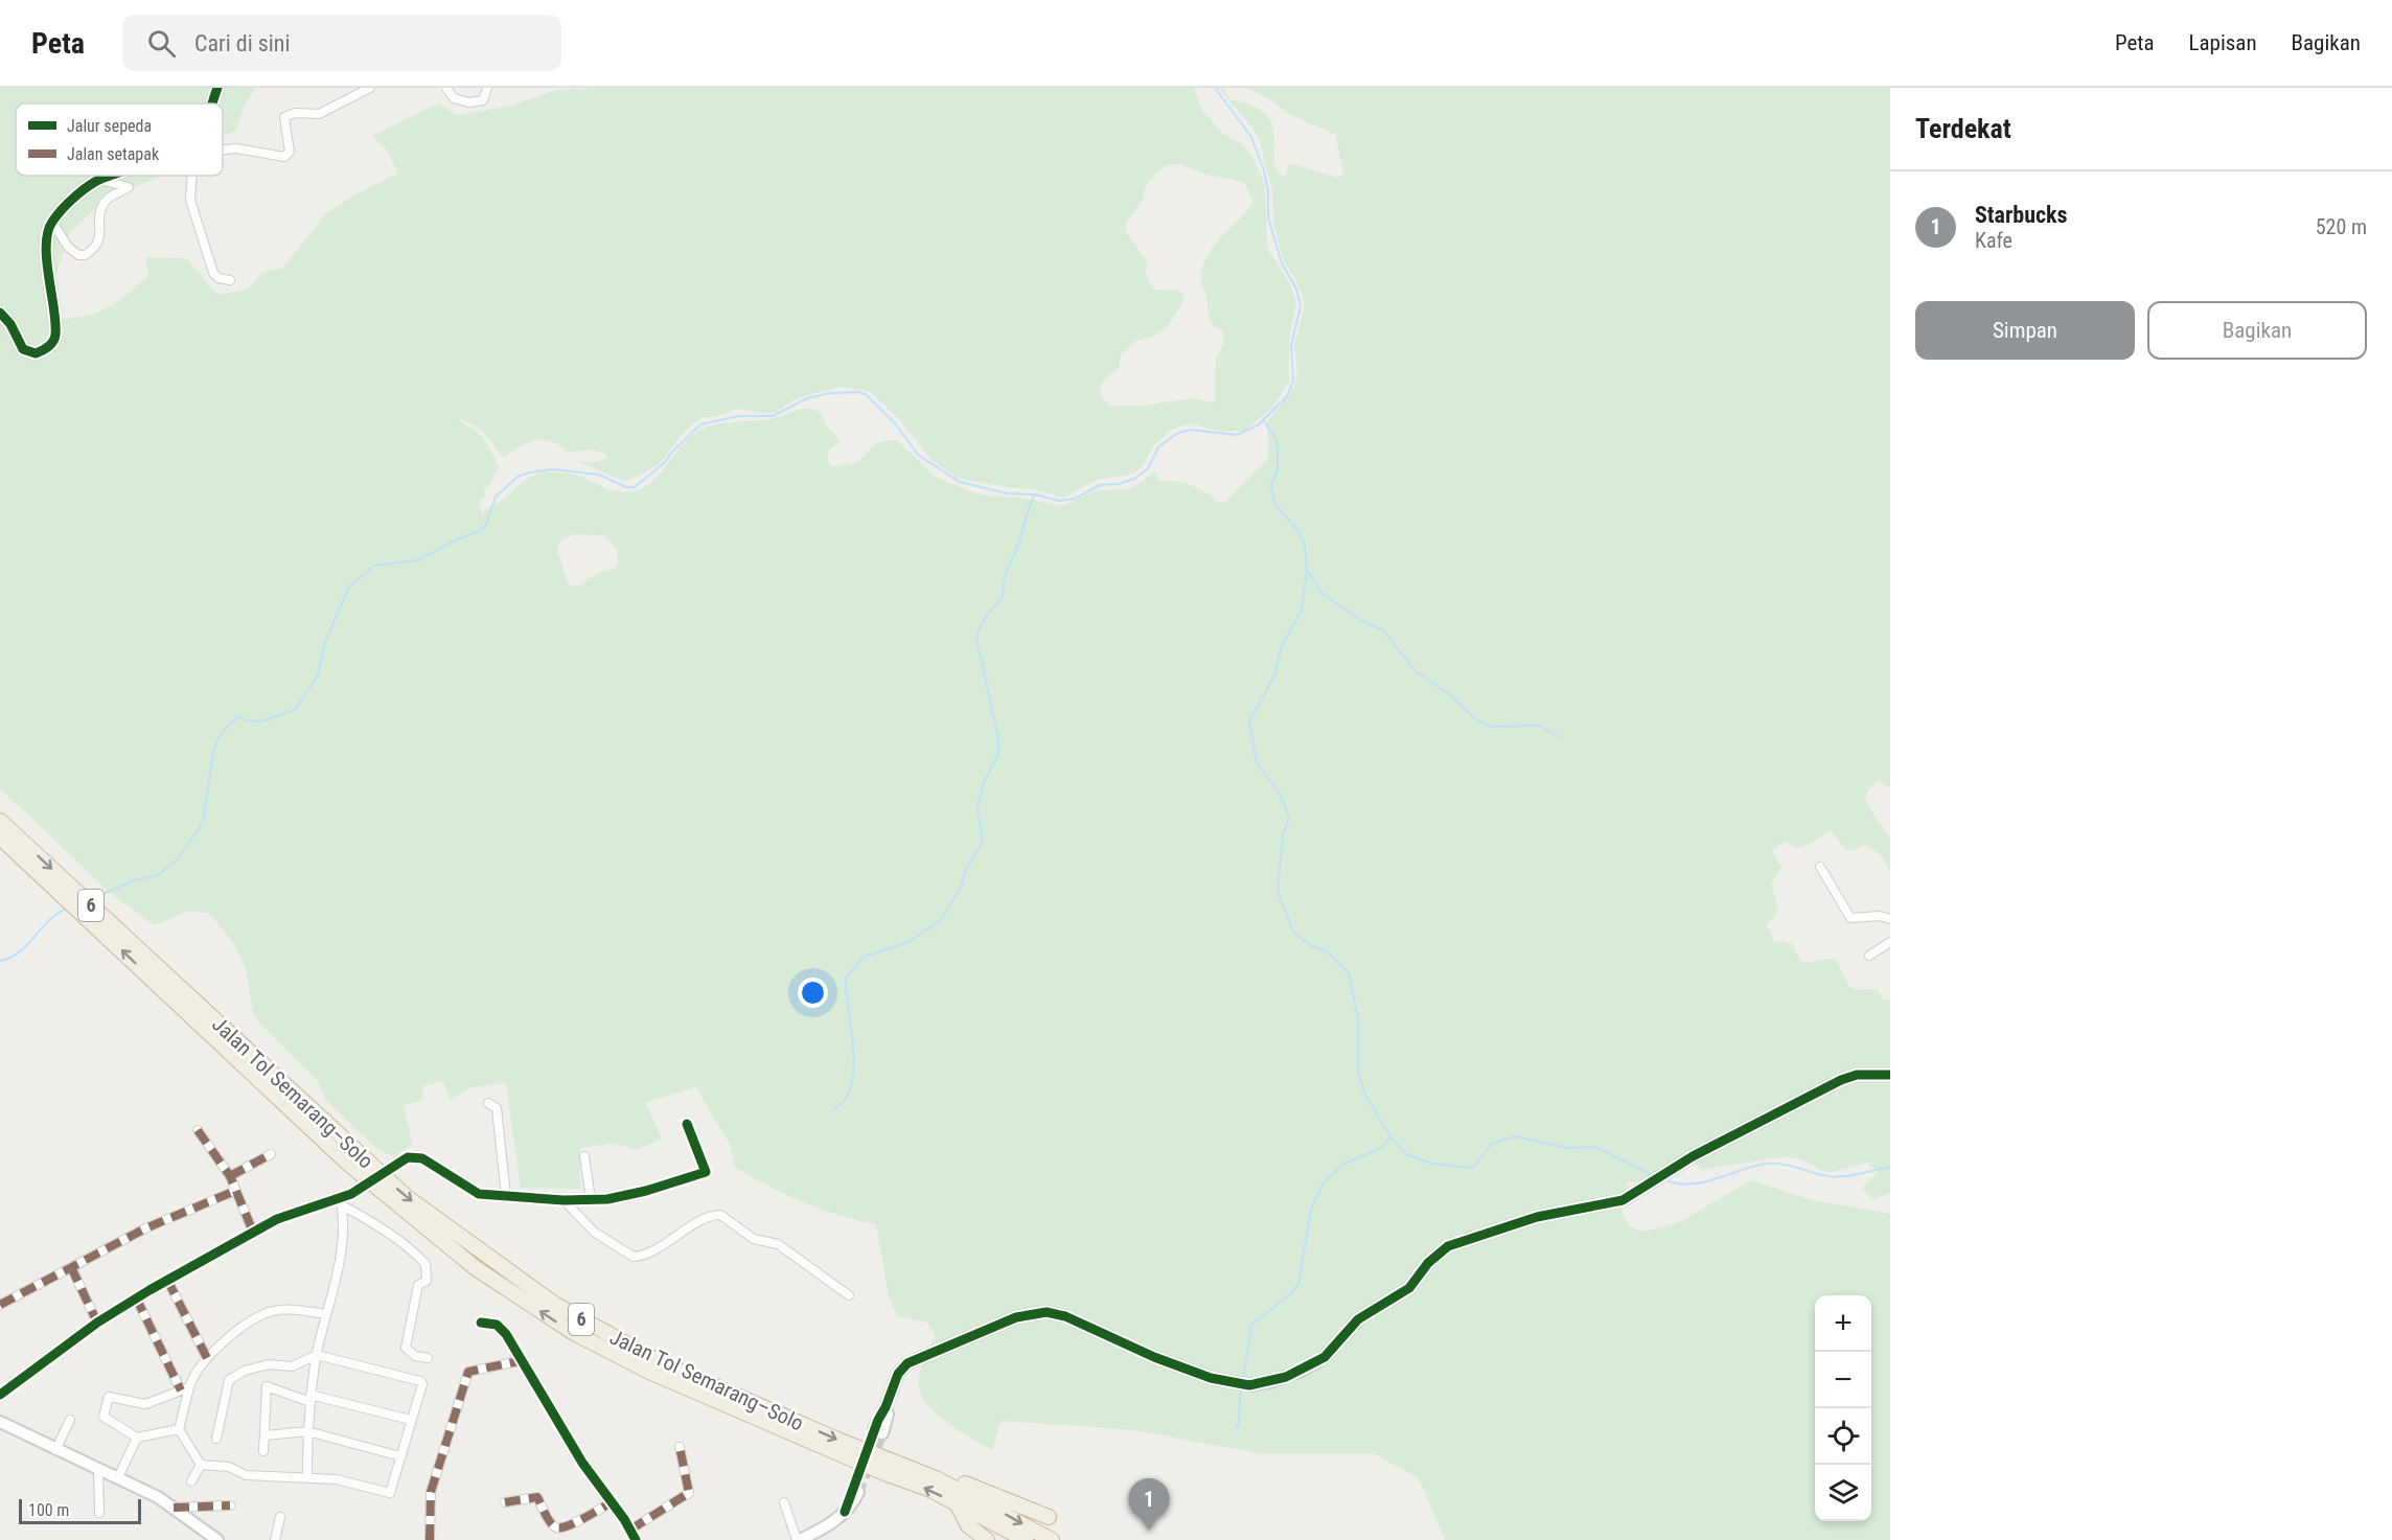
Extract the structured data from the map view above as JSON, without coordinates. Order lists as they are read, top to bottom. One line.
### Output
{"streets":{"highway":["6","Jalan Tol Semarang–Solo"]},"legend":["Jalur sepeda","Jalan setapak"],"scale_bar":"100 m","page":{"header":"Peta","search":"Cari di sini","nav":["Peta","Lapisan","Bagikan"],"heading":"Terdekat","list":[{"mark":"1","name":"Starbucks","note":"Kafe","value":"520 m"}],"buttons":["Simpan","Bagikan"],"map_buttons":["+","−"],"pins":"1","scale":"100 m"}}
